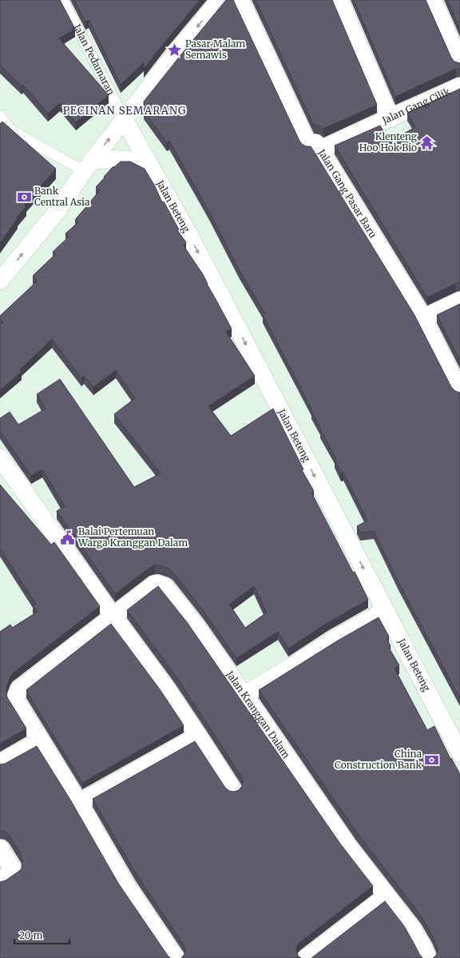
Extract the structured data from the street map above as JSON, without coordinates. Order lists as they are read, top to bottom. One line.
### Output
{"streets":{"street":["Jalan Gang Cilik","Jalan Gang Pasar Baru","Jalan Beteng","Jalan Kranggan Dalam"],"lane":["Jalan Pedamaran"]},"crossings":[["Jalan Pedamaran","Jalan Beteng"],["Jalan Gang Cilik","Jalan Gang Pasar Baru"]],"one_way":["Jalan Beteng"],"districts":["PECINAN SEMARANG"],"places":{"place":["Pasar Malam Semawis"],"temple":["Klenteng Hoo Hok Bio"],"bank":["Bank Central Asia","China Construction Bank"],"public building":["Balai Pertemuan Warga Kranggan Dalam"]},"scale_bar":"20 m"}
